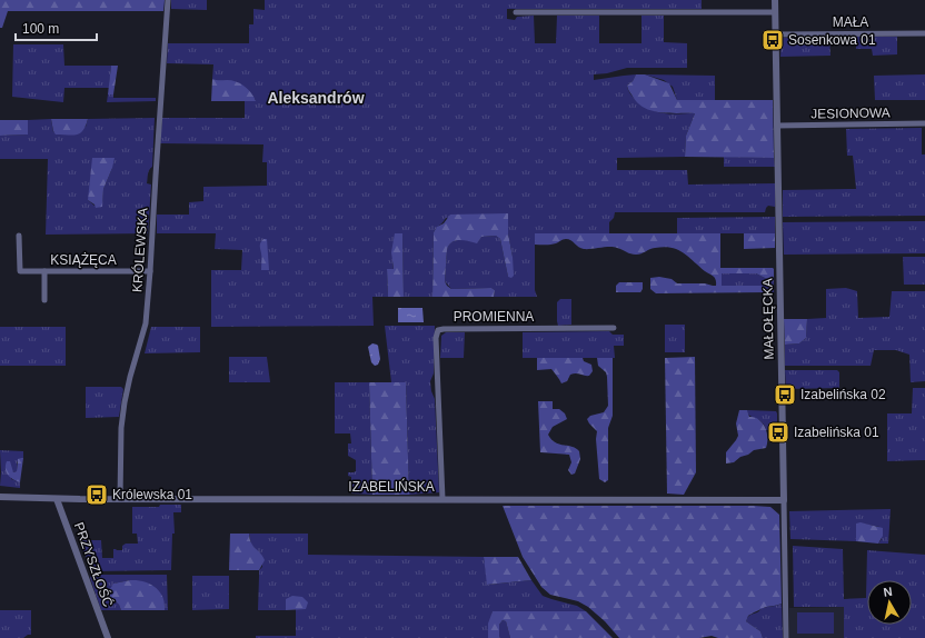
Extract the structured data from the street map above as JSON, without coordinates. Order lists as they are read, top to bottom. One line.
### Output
{"streets":{"street":["MAŁA","JESIONOWA","KRÓLEWSKA","KSIĄŻĘCA","PROMIENNA","MAŁOŁĘCKA","IZABELIŃSKA","PRZYSZŁOŚĆ"]},"crossings":[["MAŁA","MAŁOŁĘCKA"],["JESIONOWA","MAŁOŁĘCKA"],["KRÓLEWSKA","KSIĄŻĘCA"],["KRÓLEWSKA","IZABELIŃSKA"],["PROMIENNA","IZABELIŃSKA"],["MAŁOŁĘCKA","IZABELIŃSKA"],["IZABELIŃSKA","PRZYSZŁOŚĆ"]],"districts":["Aleksandrów"],"places":{"bus stop":["Sosenkowa 01","Izabelińska 02","Izabelińska 01","Królewska 01"]},"scale_bar":"100 m","north":"top"}
